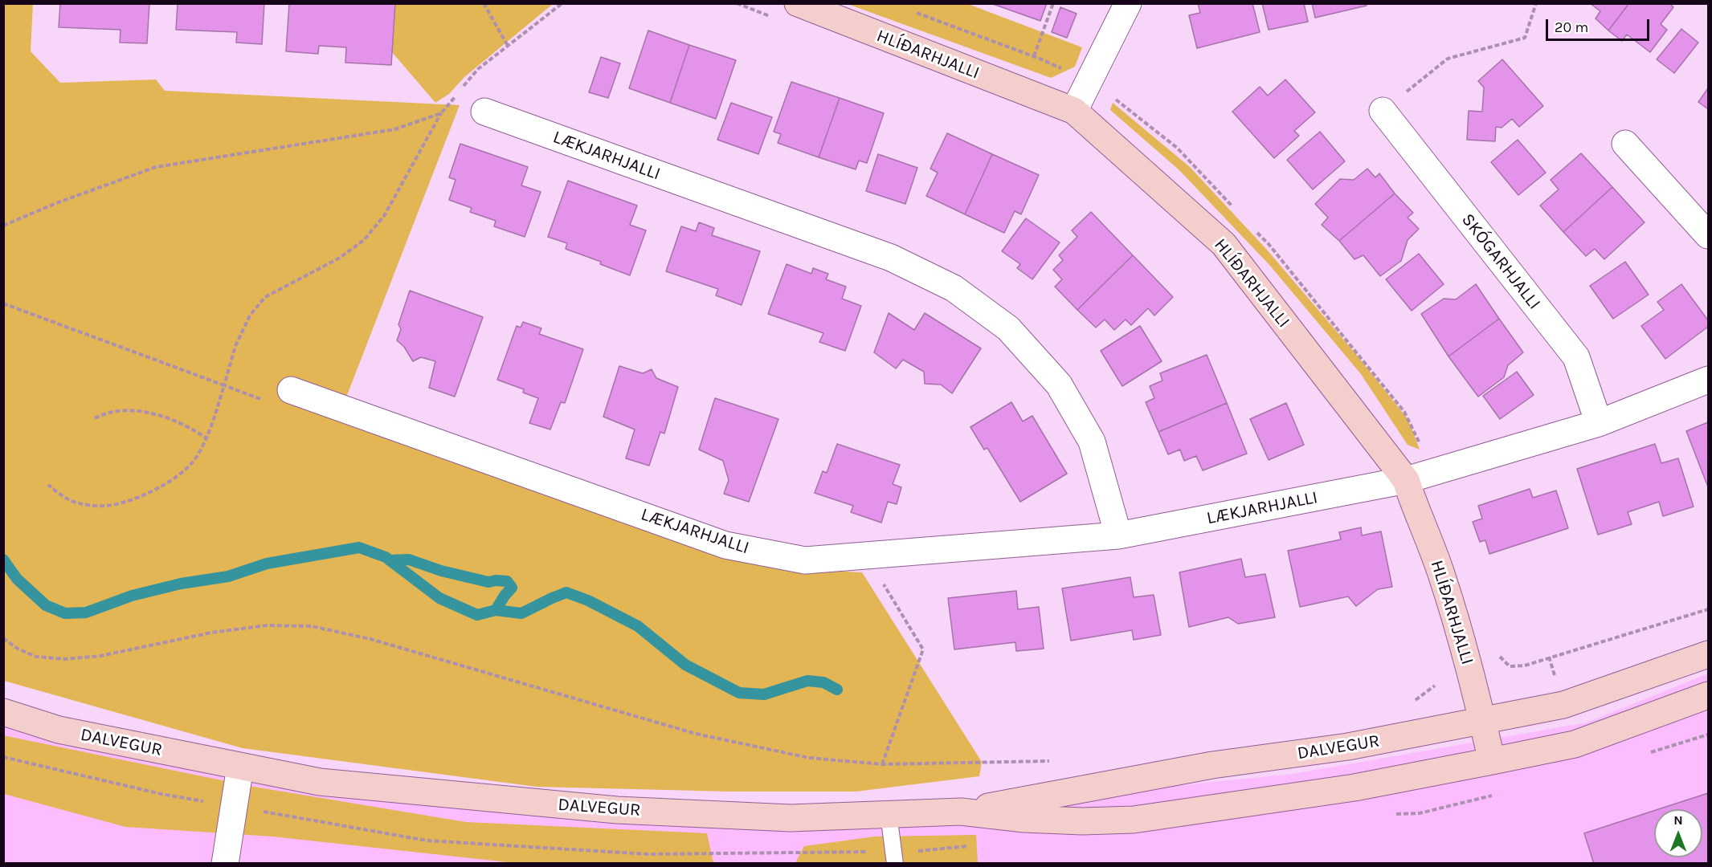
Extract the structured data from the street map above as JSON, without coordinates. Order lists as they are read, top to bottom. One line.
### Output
{"streets":{"street":["HLÍÐARHJALLI","LÆKJARHJALLI","SKÓGARHJALLI","DALVEGUR"]},"crossings":[["HLÍÐARHJALLI","LÆKJARHJALLI"],["HLÍÐARHJALLI","DALVEGUR"]],"scale_bar":"20 m","north":"top"}
